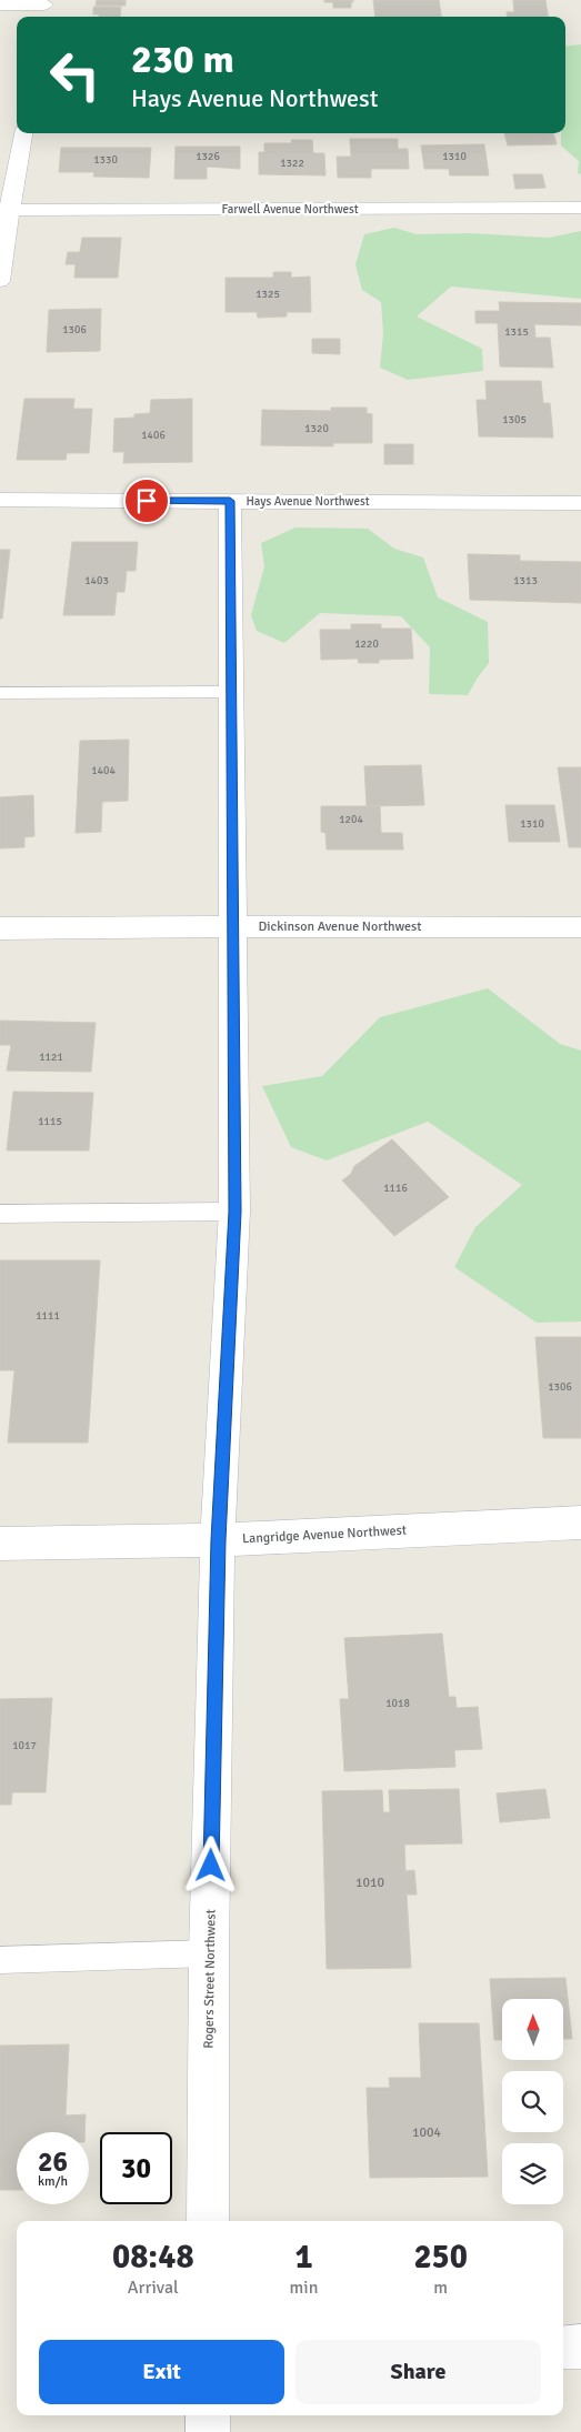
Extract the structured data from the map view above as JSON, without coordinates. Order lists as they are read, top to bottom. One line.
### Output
{"streets":{"street":["Farwell Avenue Northwest","Hays Avenue Northwest","Dickinson Avenue Northwest","Langridge Avenue Northwest","Rogers Street Northwest"]},"crossings":[["Hays Avenue Northwest","Rogers Street Northwest"],["Dickinson Avenue Northwest","Rogers Street Northwest"],["Langridge Avenue Northwest","Rogers Street Northwest"]],"house_numbers":["1326","1310","1330","1322","1325","1306","1315","1305","1320","1406","1403","1313","1220","1404","1204","1310","1121","1115","1116","1111","1306","1018","1017","1010","1004"],"north":"top","page":{"turn":["230 m","Hays Avenue Northwest"],"speed":"26 km/h","limit":"30","eta":["08:48","Arrival","1","min","250","m"],"buttons":["Exit","Share"]}}
